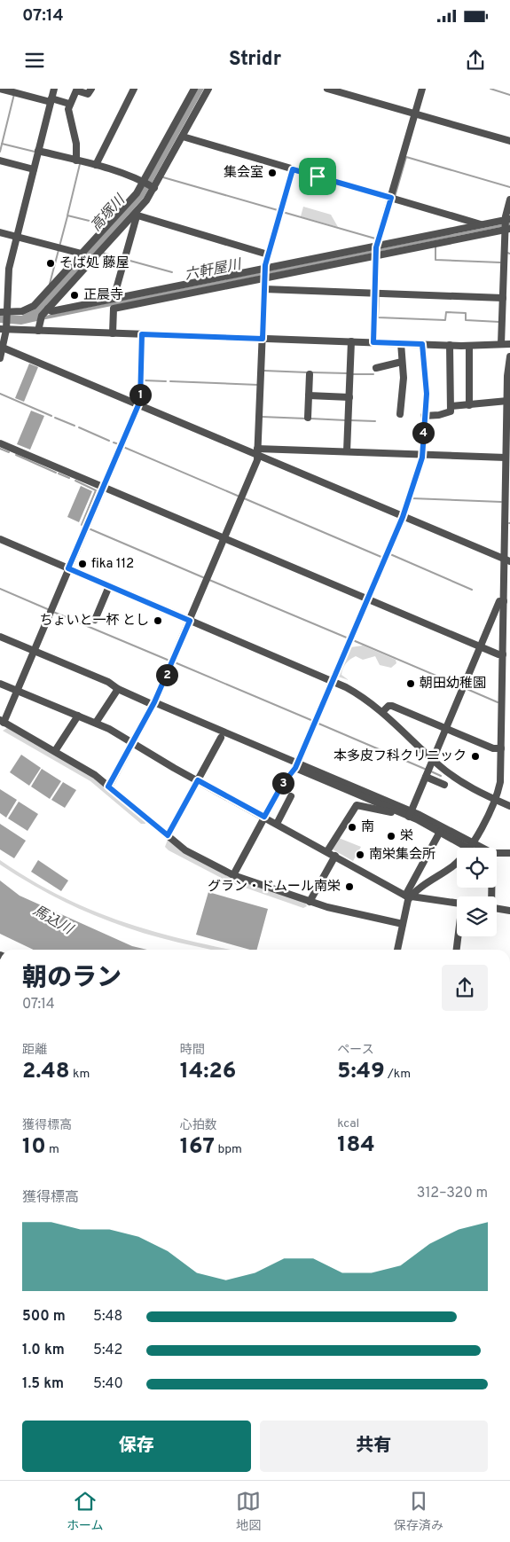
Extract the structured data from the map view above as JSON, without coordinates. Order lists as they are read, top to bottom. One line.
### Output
{"water":["高塚川","六軒屋川","馬込川"],"places":["集会室","そば処 藤屋","正晨寺","fika 112","ちょいと一杯 とし","朝田幼稚園","本多皮フ科クリニック","南","栄","南栄集会所","グラン・ドムール南栄"],"page":{"status":"07:14","header":"Stridr","pins":["1","4","2","3"],"heading":["朝のラン","07:14"],"stats":[["距離","2.48 km"],["時間","14:26"],["ペース","5:49 /km"],["獲得標高","10 m"],["心拍数","167 bpm"],["kcal","184"]],"chart":["獲得標高","312–320 m"],"list":[{"name":"500 m","note":"5:48"},{"name":"1.0 km","note":"5:42"},{"name":"1.5 km","note":"5:40"}],"buttons":["保存","共有"],"tabs":["ホーム","地図","保存済み"]}}
